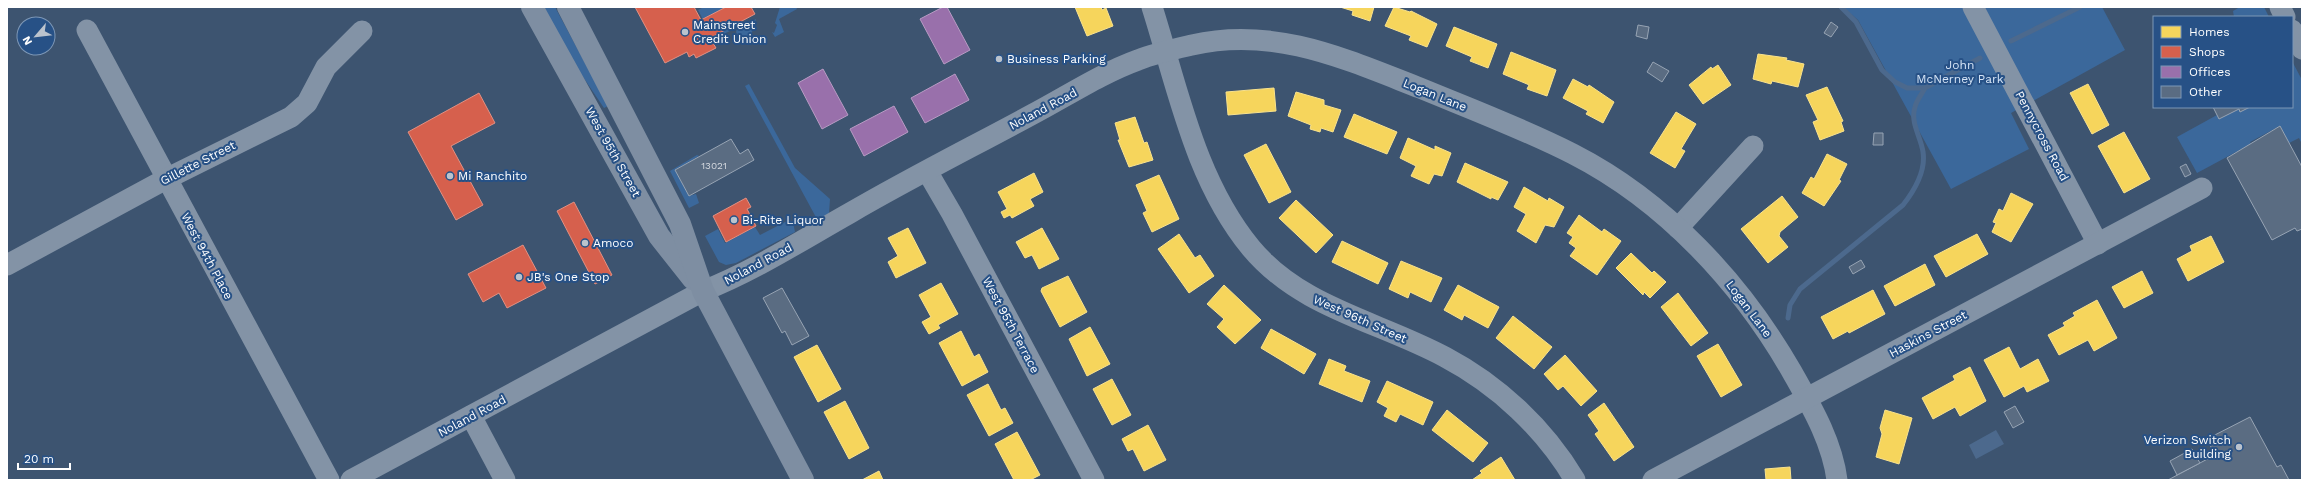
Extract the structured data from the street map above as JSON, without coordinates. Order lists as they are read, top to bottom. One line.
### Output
{"streets":{"main road":["West 95th Street"],"street":["Logan Lane","Noland Road","Pennycross Road","Gillette Street","West 94th Place","West 96th Street","West 95th Terrace","Haskins Street"]},"crossings":[["Logan Lane","Noland Road"],["Logan Lane","West 96th Street"],["Logan Lane","Haskins Street"],["Noland Road","West 95th Street"],["Noland Road","West 96th Street"],["Noland Road","West 95th Terrace"],["Pennycross Road","Haskins Street"],["Gillette Street","West 94th Place"]],"parks":["John McNerney Park"],"places":["Mainstreet Credit Union","Business Parking","Mi Ranchito","Bi-Rite Liquor","Amoco","JB's One Stop","Verizon Switch Building"],"house_numbers":["13021"],"legend":["Homes","Shops","Offices","Other"],"scale_bar":"20 m","north":"bottom left"}
